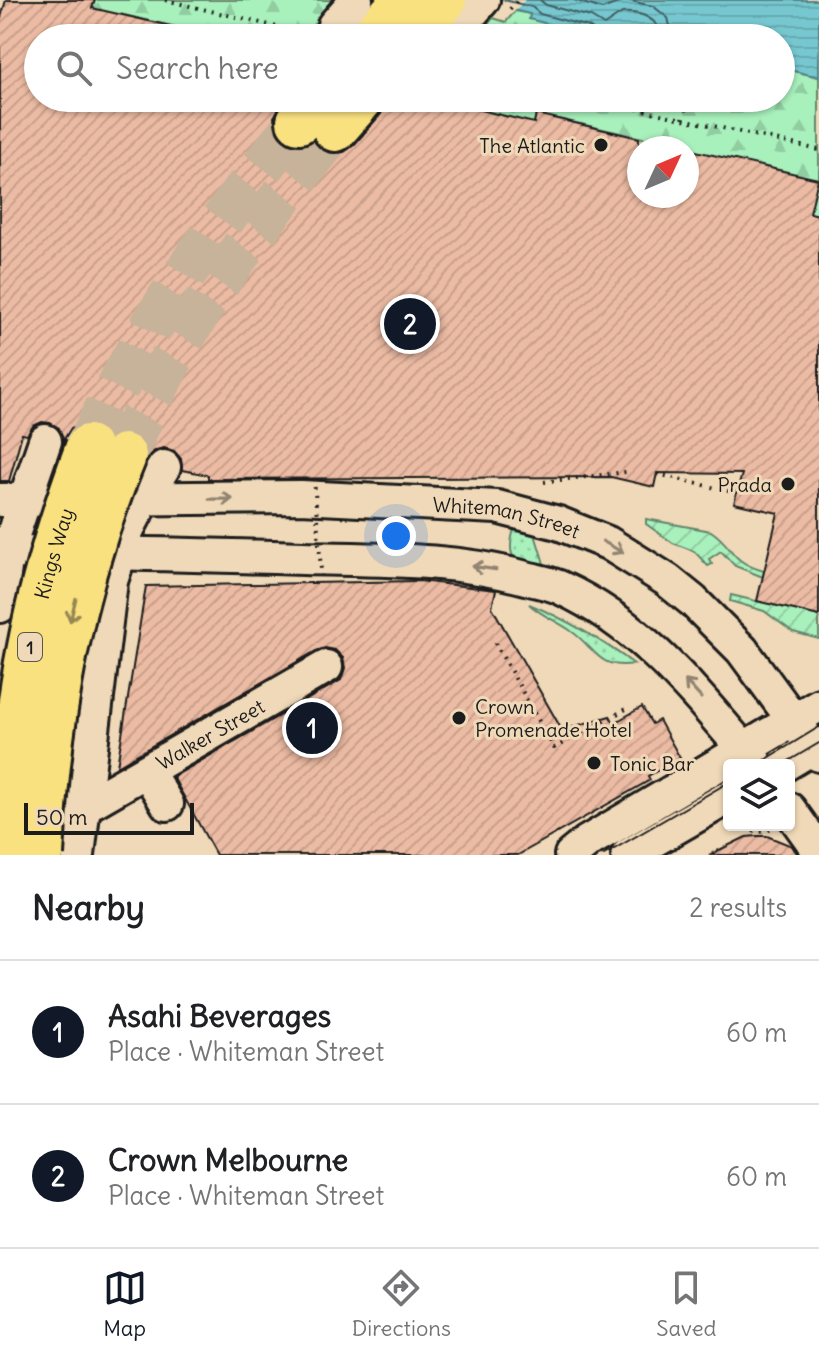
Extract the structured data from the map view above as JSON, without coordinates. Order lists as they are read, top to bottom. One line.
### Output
{"streets":{"highway":["Kings Way","1"],"street":["Whiteman Street","Walker Street"]},"crossings":[["Whiteman Street","Kings Way"]],"places":["The Atlantic","Prada","Crown Promenade Hotel","Tonic Bar"],"scale_bar":"50 m","north":"top right","page":{"search":"Search here","pins":["2","1"],"scale":"50 m","heading":["Nearby","2 results"],"list":[{"mark":"1","name":"Asahi Beverages","note":"Place · Whiteman Street","value":"60 m"},{"mark":"2","name":"Crown Melbourne","note":"Place · Whiteman Street","value":"60 m"}],"nav":["Map","Directions","Saved"]}}
